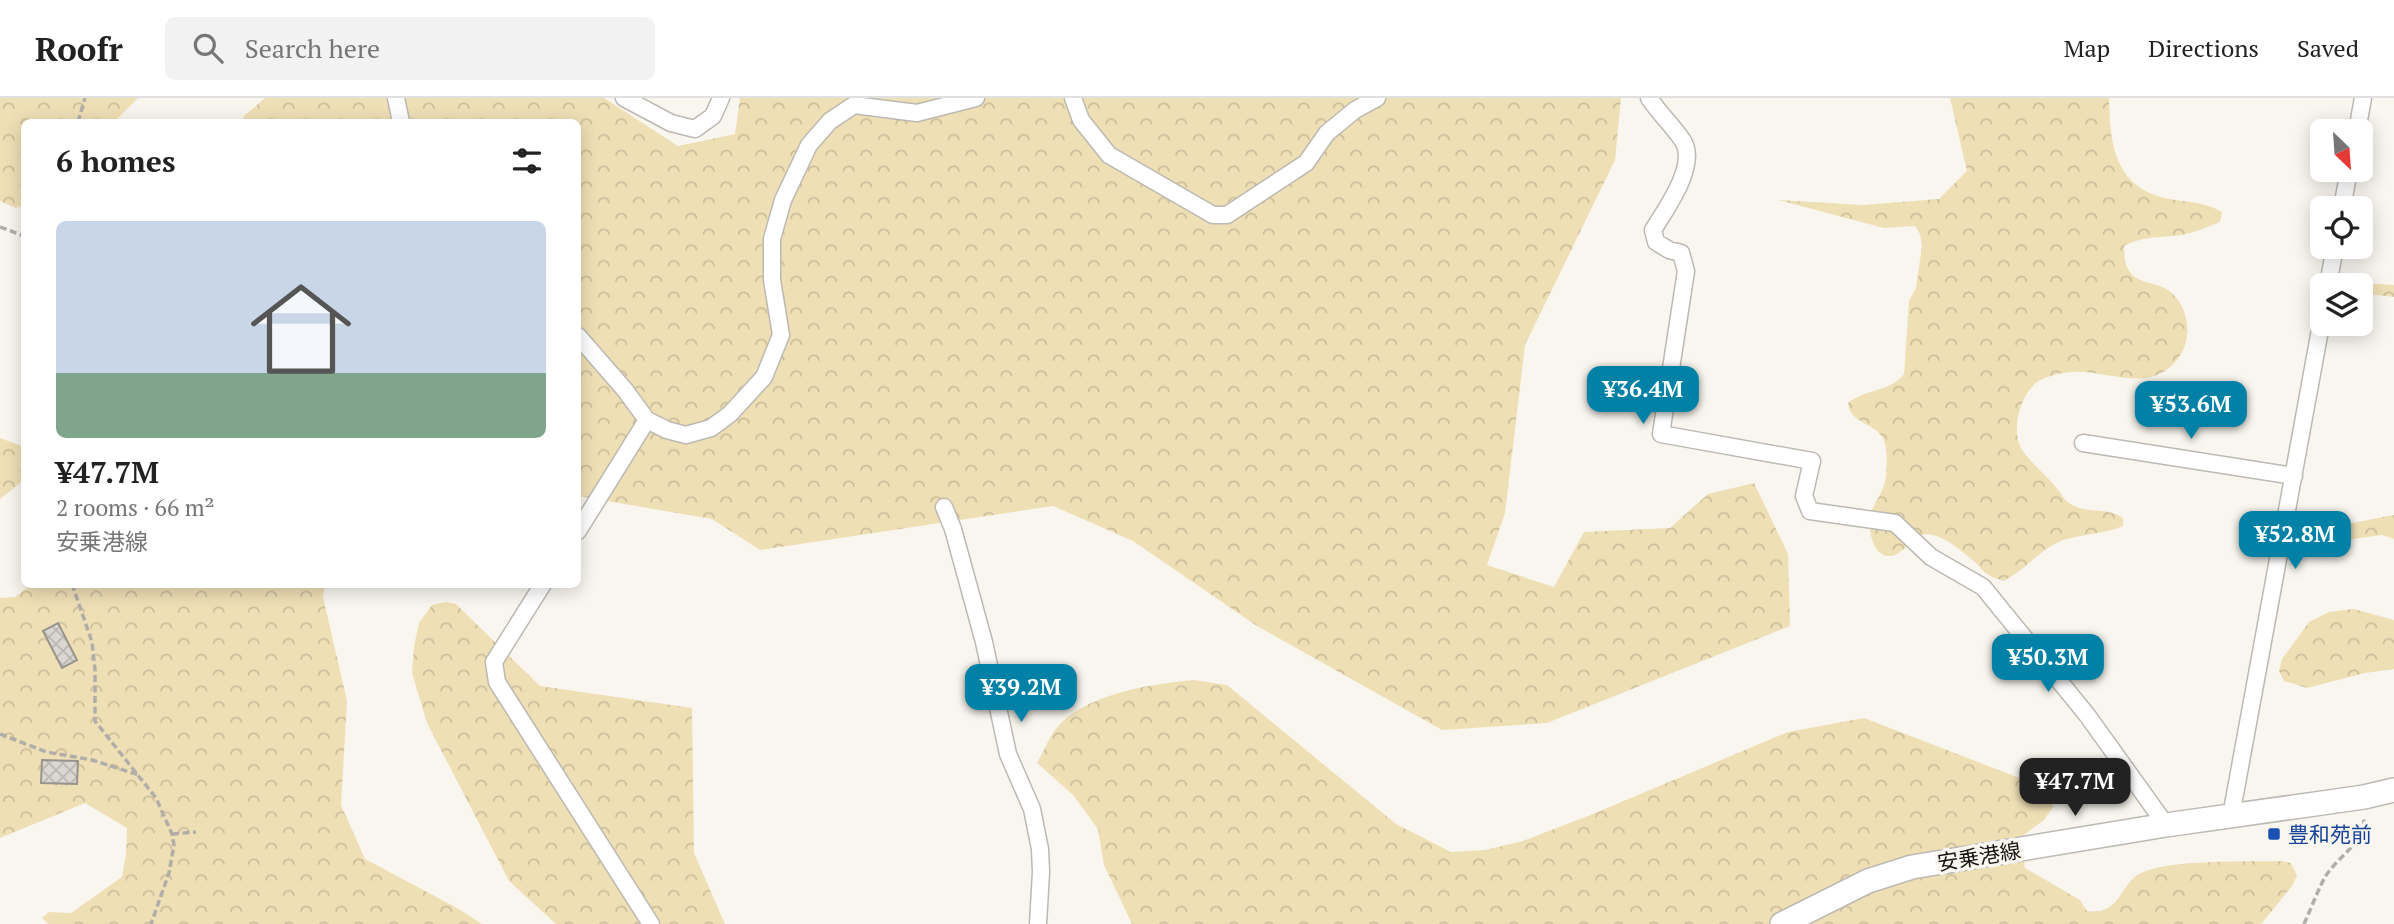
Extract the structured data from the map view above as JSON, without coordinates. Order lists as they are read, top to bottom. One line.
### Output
{"streets":{"main road":["安乗港線"]},"places":{"transit":["豊和苑前"]},"north":"bottom right","page":{"header":"Roofr","search":"Search here","nav":["Map","Directions","Saved"],"heading":"6 homes","list":[{"name":"¥47.7M","note":"2 rooms · 66 m² · 安乗港線"}],"price":["¥36.4M","¥53.6M","¥52.8M","¥50.3M","¥39.2M","¥47.7M"]}}
